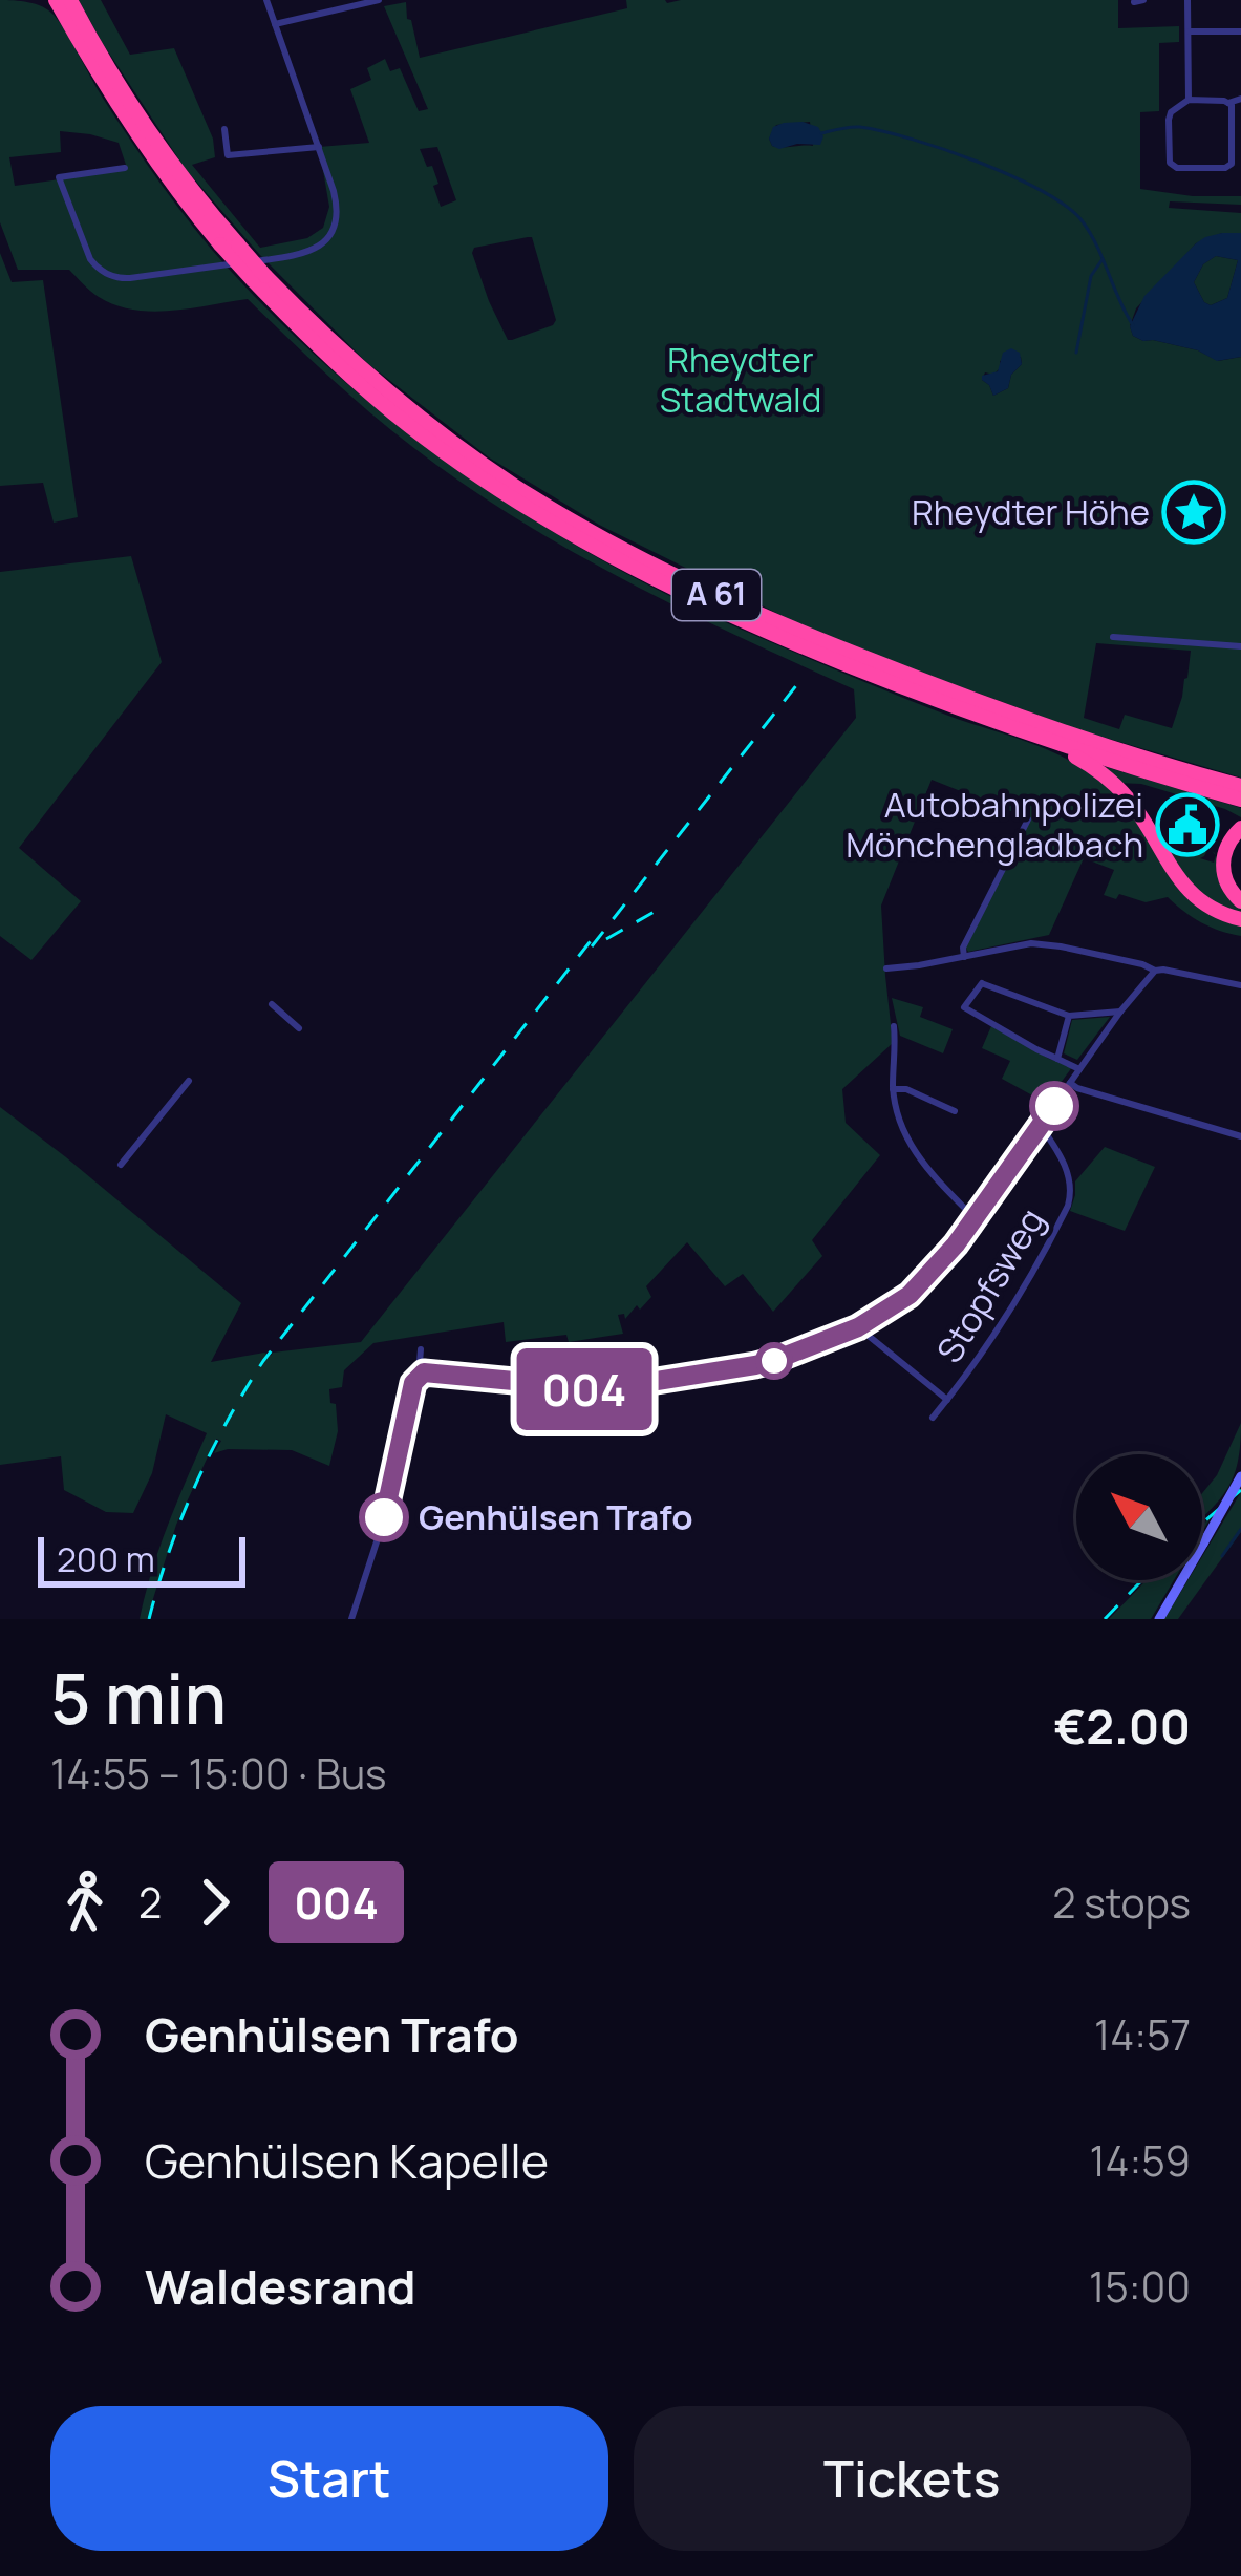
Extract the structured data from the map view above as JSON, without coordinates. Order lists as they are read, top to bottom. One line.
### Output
{"streets":{"highway":["A 61"],"street":["Stopfsweg"]},"parks":["Rheydter Stadtwald"],"places":{"place":["Rheydter Höhe"],"public building":["Autobahnpolizei Mönchengladbach"],"other":["Genhülsen Trafo"]},"lines":["bus line 004"],"scale_bar":"200 m","north":"top left","page":{"on_map":"004","scale":"200 m","heading":["5 min","14:55 – 15:00 · Bus","€2.00"],"legs":["2","004","2 stops"],"list":[{"name":"Genhülsen Trafo","value":"14:57"},{"name":"Genhülsen Kapelle","value":"14:59"},{"name":"Waldesrand","value":"15:00"}],"buttons":["Start","Tickets"]}}
